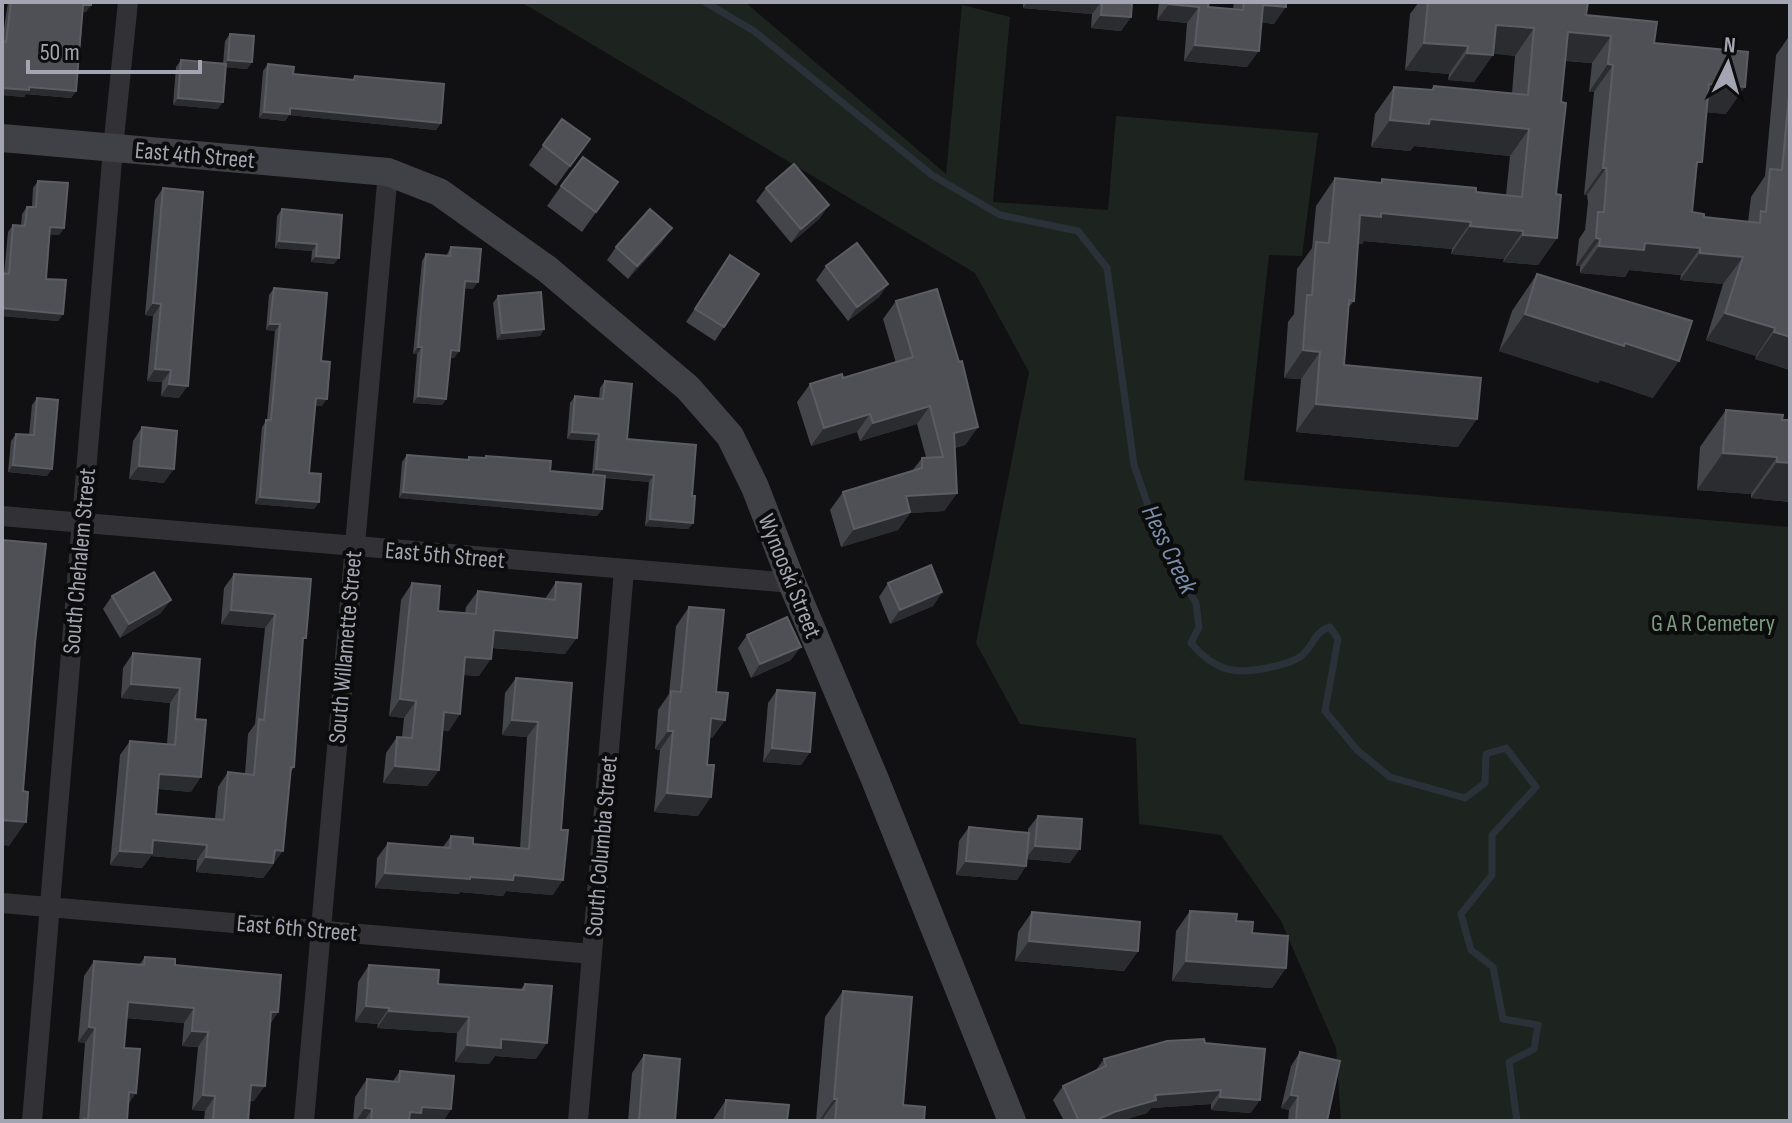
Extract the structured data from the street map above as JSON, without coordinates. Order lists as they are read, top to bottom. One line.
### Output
{"streets":{"main road":["East 4th Street","Wynooski Street"],"street":["East 5th Street","South Chehalem Street","South Willamette Street","South Columbia Street","East 6th Street"]},"crossings":[["East 4th Street","South Chehalem Street"],["East 4th Street","Wynooski Street"],["East 4th Street","South Willamette Street"],["East 5th Street","South Chehalem Street"],["East 5th Street","Wynooski Street"],["East 5th Street","South Willamette Street"],["East 5th Street","South Columbia Street"],["South Chehalem Street","East 6th Street"],["Wynooski Street","South Willamette Street"],["South Willamette Street","East 6th Street"],["South Columbia Street","East 6th Street"]],"water":["Hess Creek"],"parks":["G A R Cemetery"],"scale_bar":"50 m","north":"top"}
